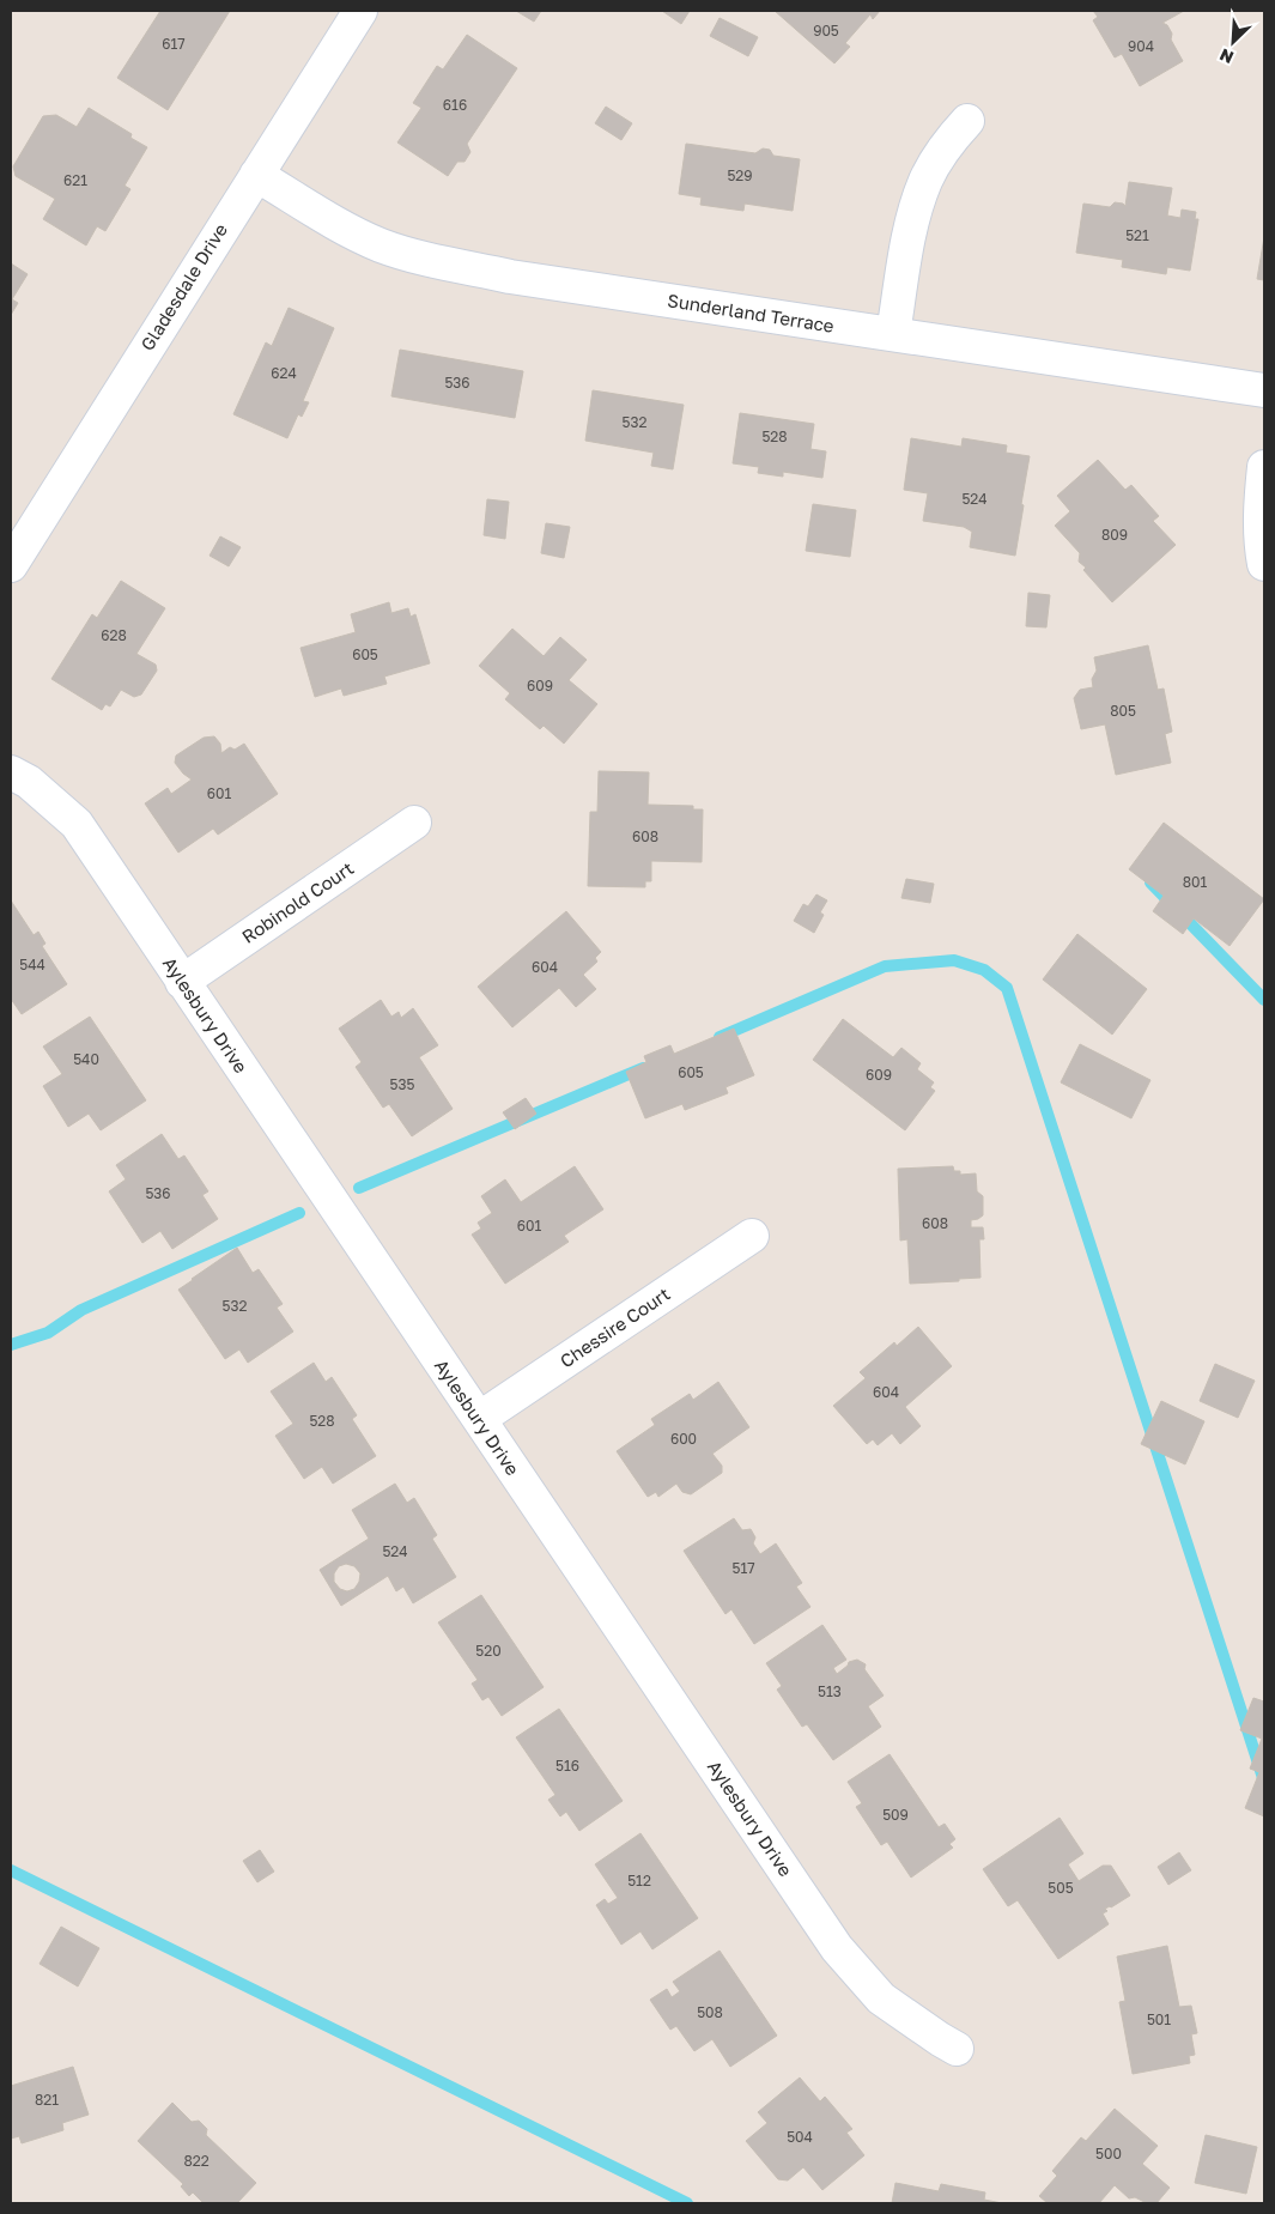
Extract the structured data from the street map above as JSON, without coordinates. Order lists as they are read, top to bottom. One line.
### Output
{"streets":{"street":["Gladesdale Drive","Sunderland Terrace","Robinold Court","Aylesbury Drive","Chessire Court"]},"crossings":[["Gladesdale Drive","Sunderland Terrace"],["Robinold Court","Aylesbury Drive"],["Aylesbury Drive","Chessire Court"]],"house_numbers":["905","617","904","616","529","621","521","624","536","532","528","524","809","628","605","609","805","601","608","801","544","604","540","605","609","535","536","608","601","532","604","528","600","524","517","520","513","516","509","512","505","508","501","821","504","500","822"],"north":"bottom left"}
